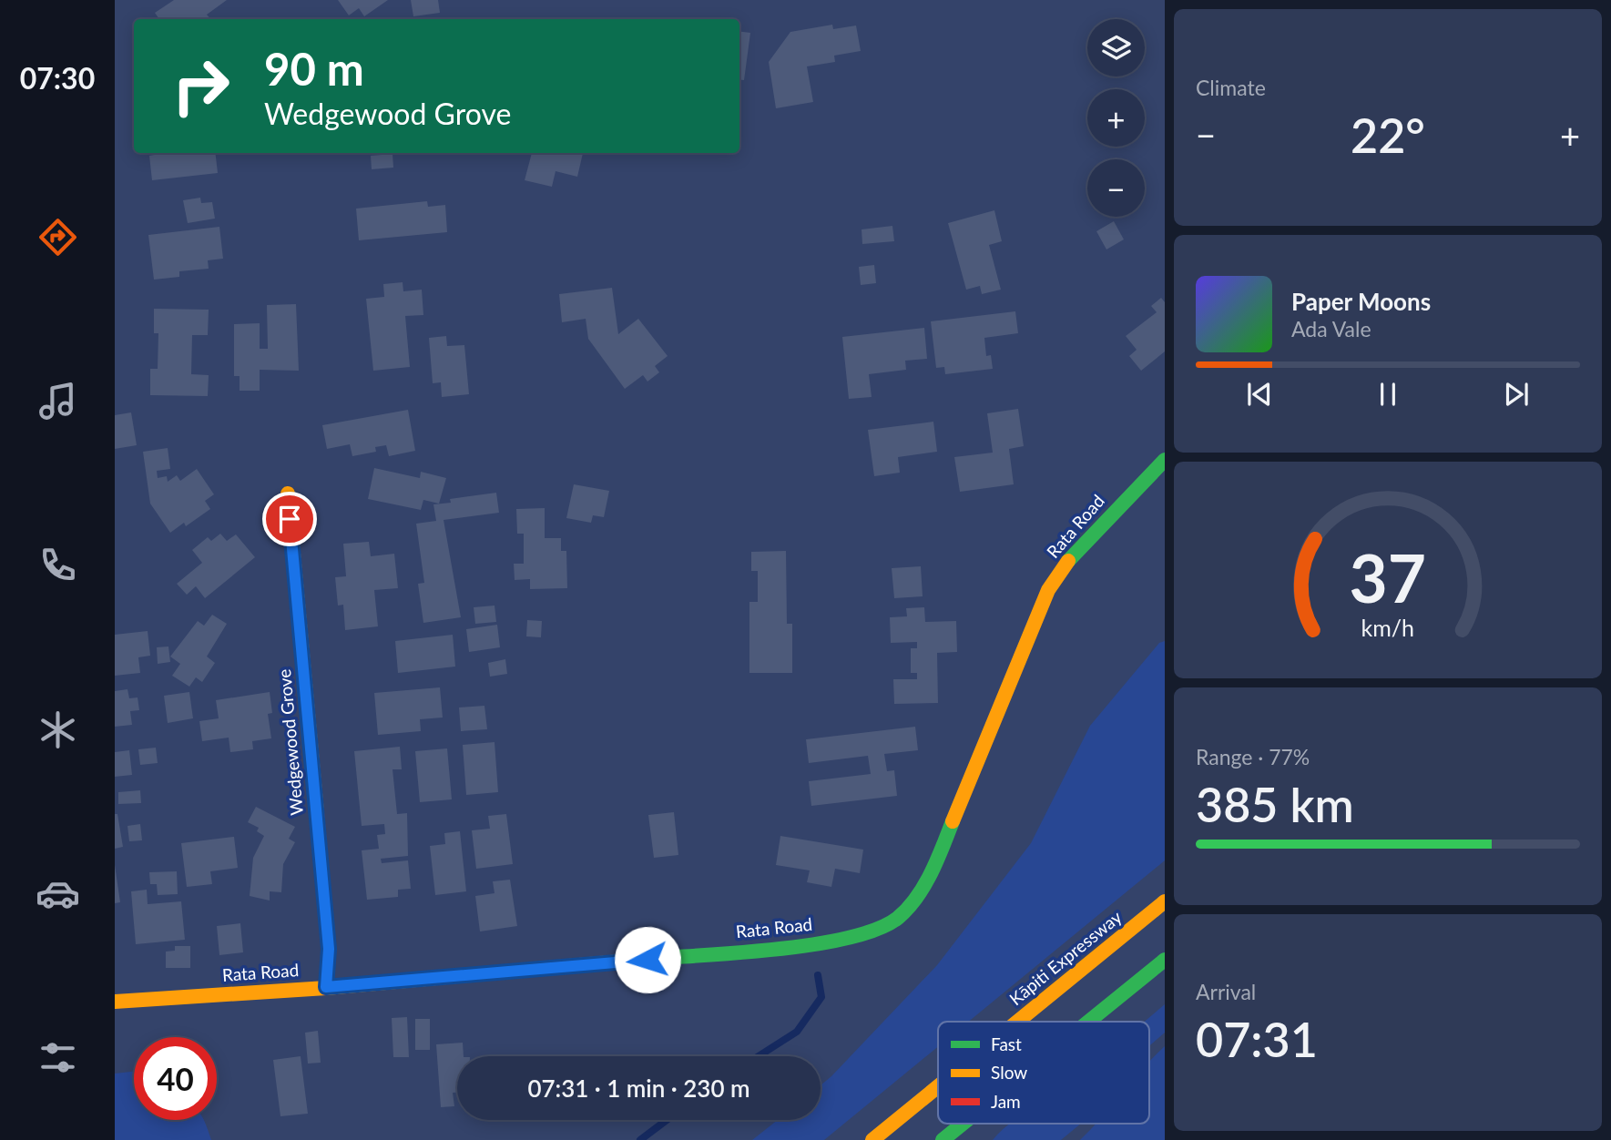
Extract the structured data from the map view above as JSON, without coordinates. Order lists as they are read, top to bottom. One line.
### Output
{"streets":{"main road":["Rata Road","Wedgewood Grove","Kāpiti Expressway"]},"crossings":[["Rata Road","Wedgewood Grove"]],"legend":["Fast","Slow","Jam"],"page":{"tabs":"07:30","tile":["Climate",["Range · 77%","385 km"],["Arrival","07:31"]],"map_buttons":["+","−"],"turn":["90 m","Wedgewood Grove"],"heat":["−","22°","+"],"song":["Paper Moons","Ada Vale"],"limit":"40","trip":"07:31 · 1 min · 230 m","gauge":["37","km/h"]}}
